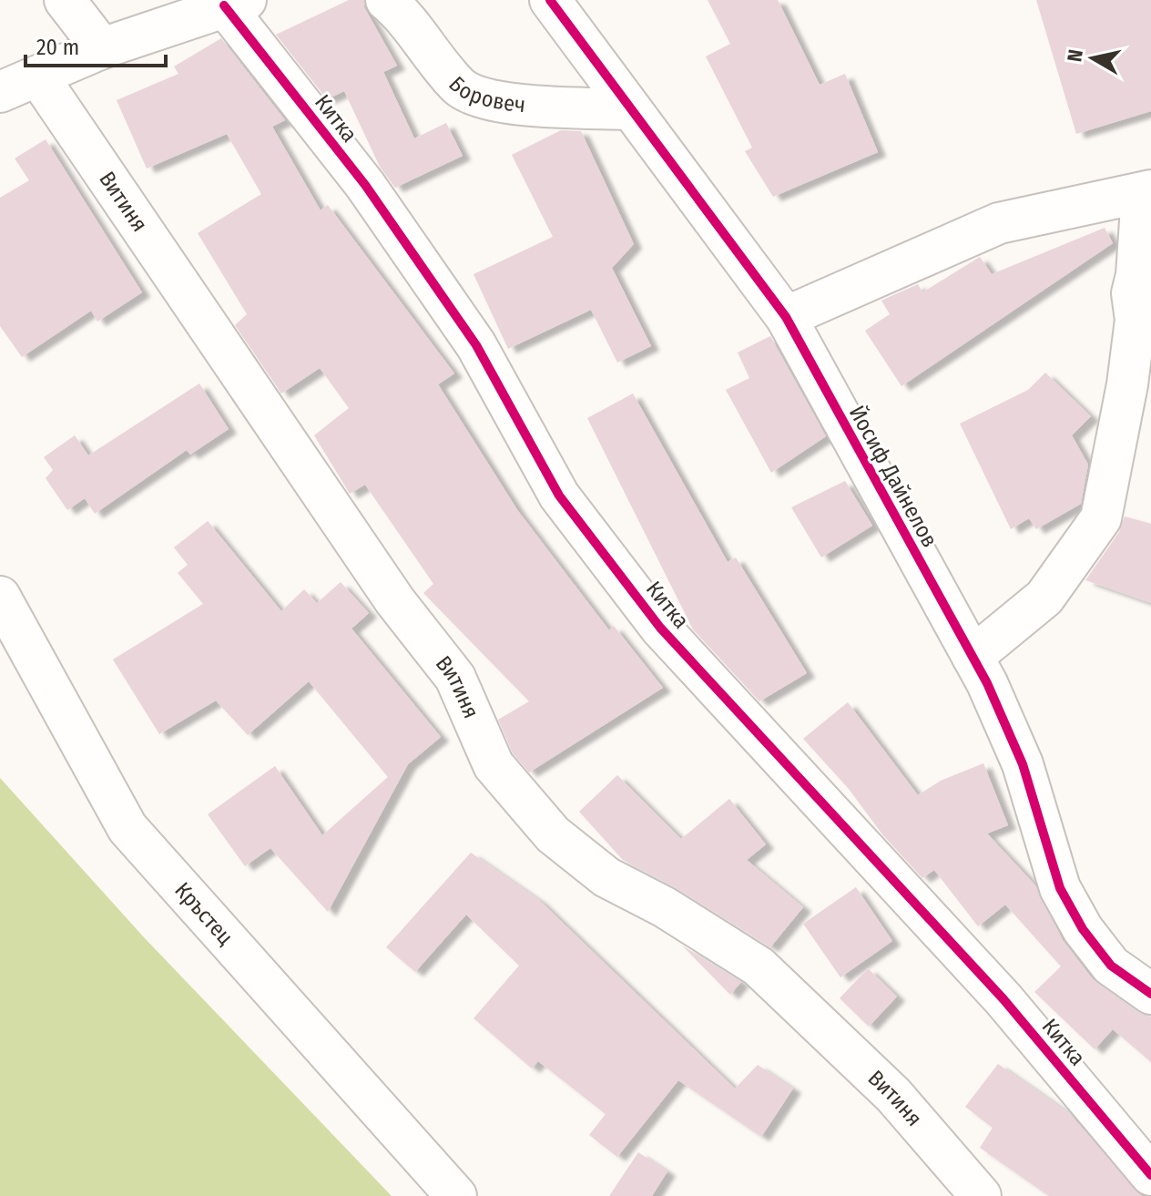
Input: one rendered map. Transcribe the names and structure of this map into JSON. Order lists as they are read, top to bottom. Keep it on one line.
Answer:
{"streets":{"street":["Боровеч","Китка","Витиня","Йосиф Дайнелов","Кръстец"]},"crossings":[["Боровеч","Йосиф Дайнелов"]],"scale_bar":"20 m","north":"left"}
